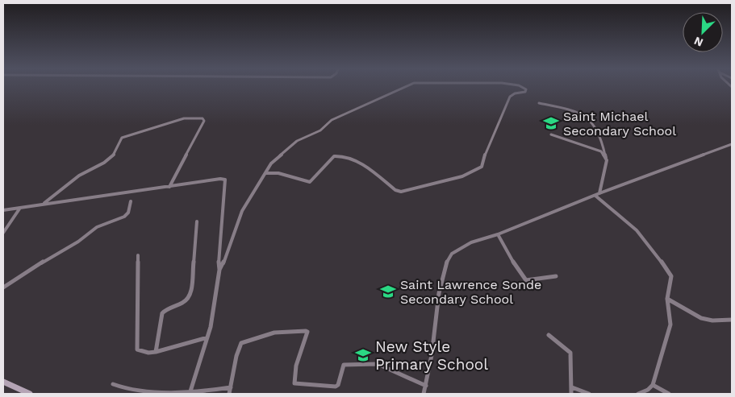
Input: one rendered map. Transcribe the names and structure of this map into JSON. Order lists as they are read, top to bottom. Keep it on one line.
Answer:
{"places":{"school or university":["Saint Michael Secondary School","Saint Lawrence Sonde Secondary School","New Style Primary School"]},"north":"bottom left"}
